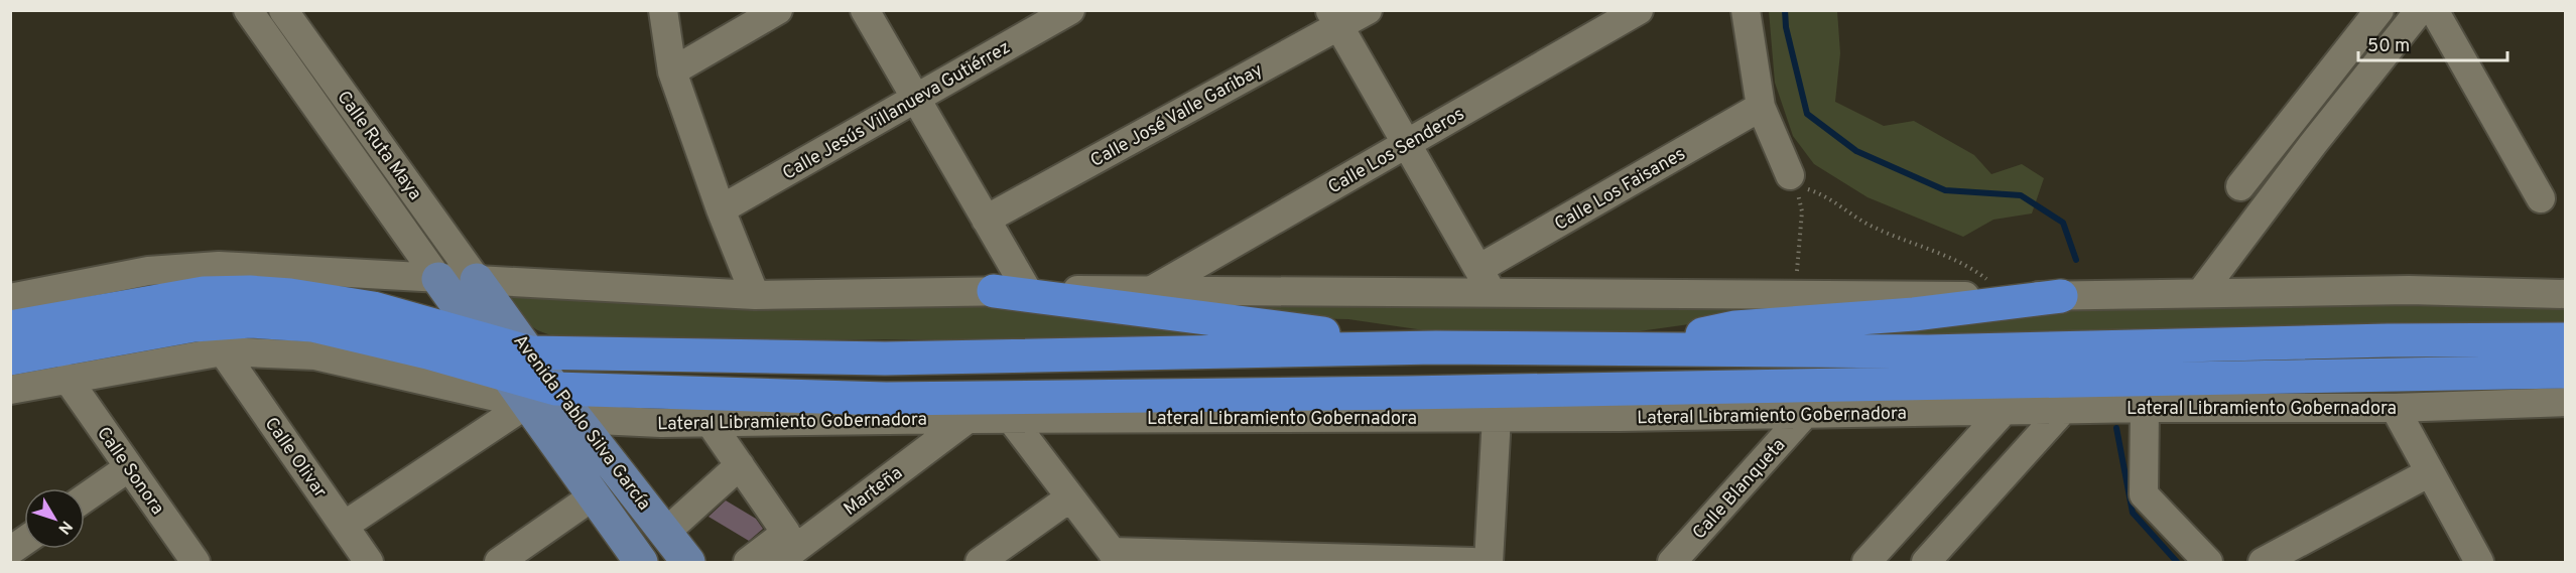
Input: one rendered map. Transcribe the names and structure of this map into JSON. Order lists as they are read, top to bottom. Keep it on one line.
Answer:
{"streets":{"main road":["Avenida Pablo Silva García"],"street":["Calle Jesús Villanueva Gutiérrez","Calle José Valle Garibay","Calle Ruta Maya","Calle Los Senderos","Calle Los Faisanes","Lateral Libramiento Gobernadora","Calle Olivar","Calle Sonora","Calle Blanqueta","Marteña"]},"crossings":[["Calle Ruta Maya","Avenida Pablo Silva García"],["Lateral Libramiento Gobernadora","Avenida Pablo Silva García"],["Lateral Libramiento Gobernadora","Calle Blanqueta"],["Lateral Libramiento Gobernadora","Marteña"]],"scale_bar":"50 m","north":"bottom right"}
